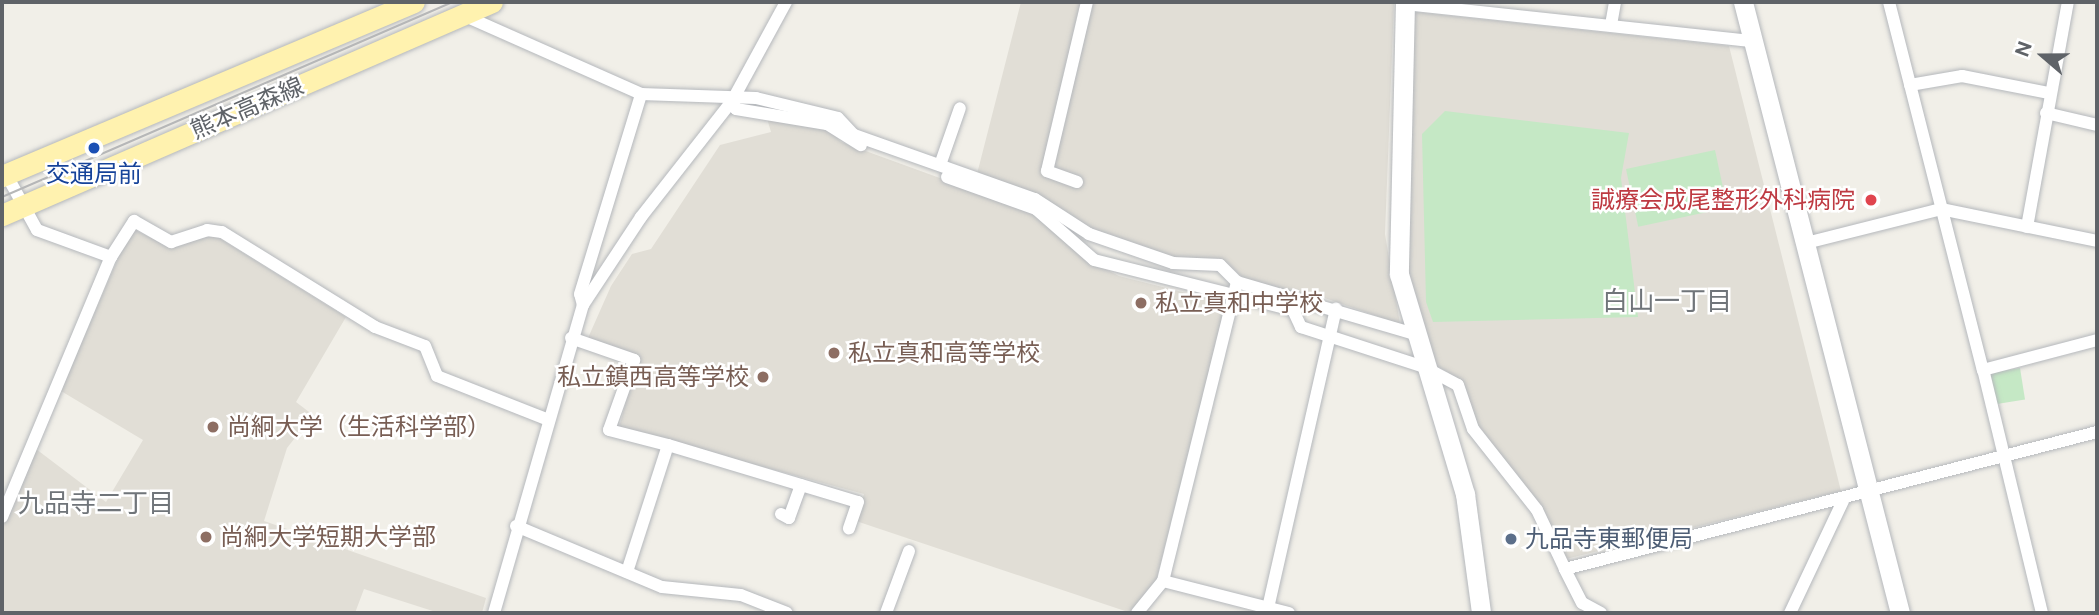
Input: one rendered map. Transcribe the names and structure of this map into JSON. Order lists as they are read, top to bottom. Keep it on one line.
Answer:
{"streets":{"main road":["熊本高森線"]},"districts":["白山一丁目","九品寺二丁目"],"places":["交通局前","誠療会成尾整形外科病院","私立真和中学校","私立真和高等学校","私立鎮西高等学校","尚絅大学（生活科学部）","尚絅大学短期大学部","九品寺東郵便局"],"north":"left"}
